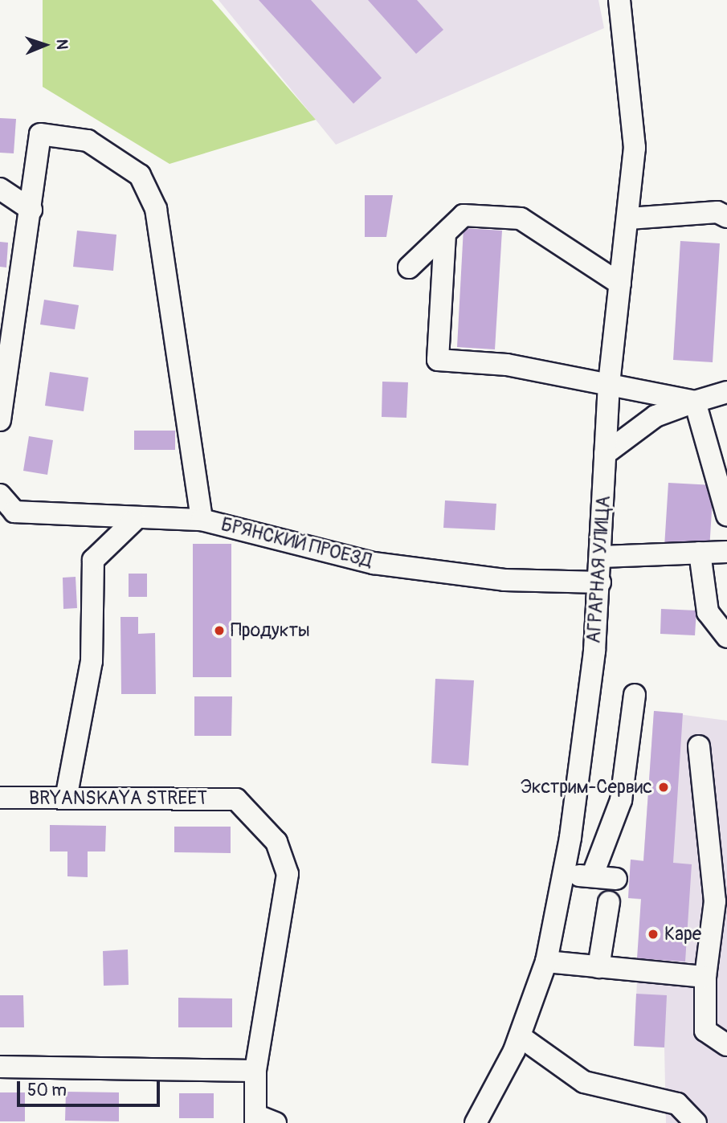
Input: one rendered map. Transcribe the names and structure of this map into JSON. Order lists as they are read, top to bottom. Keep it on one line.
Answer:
{"streets":{"street":["БРЯНСКИЙ ПРОЕЗД","АГРАРНАЯ УЛИЦА","BRYANSKAYA STREET"]},"crossings":[["БРЯНСКИЙ ПРОЕЗД","АГРАРНАЯ УЛИЦА"]],"places":["Продукты","Экстрим-Сервис","Каре"],"scale_bar":"50 m","north":"right"}
